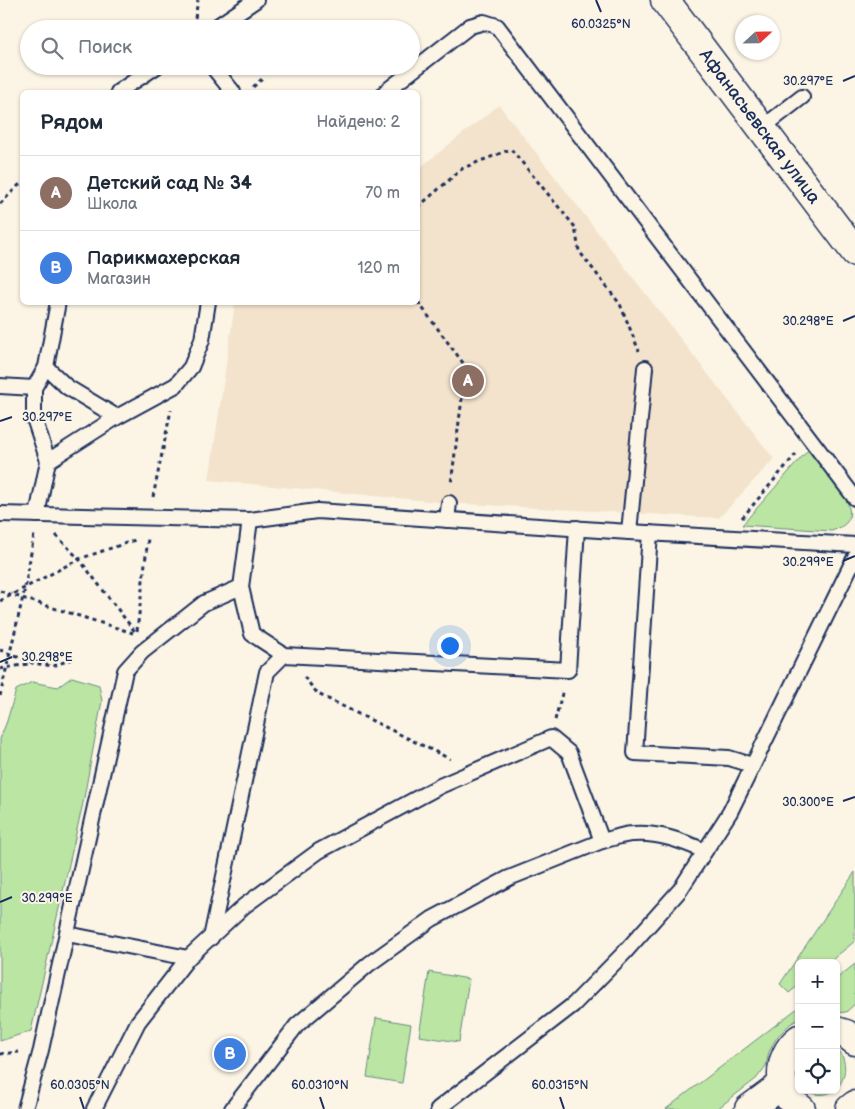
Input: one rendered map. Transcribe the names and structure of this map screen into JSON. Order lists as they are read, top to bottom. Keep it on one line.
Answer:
{"streets":{"street":["Афанасьевская улица"]},"north":"right","page":{"search":"Поиск","heading":["Рядом","Найдено: 2"],"list":[{"mark":"A","name":"Детский сад № 34","note":"Школа","value":"70 m"},{"mark":"B","name":"Парикмахерская","note":"Магазин","value":"120 m"}],"pins":["A","B"],"map_buttons":["+","−"]},"coordinates":["60.0325°N","30.297°E","30.298°E","30.299°E","30.300°E","60.0305°N","60.0310°N","60.0315°N"]}
